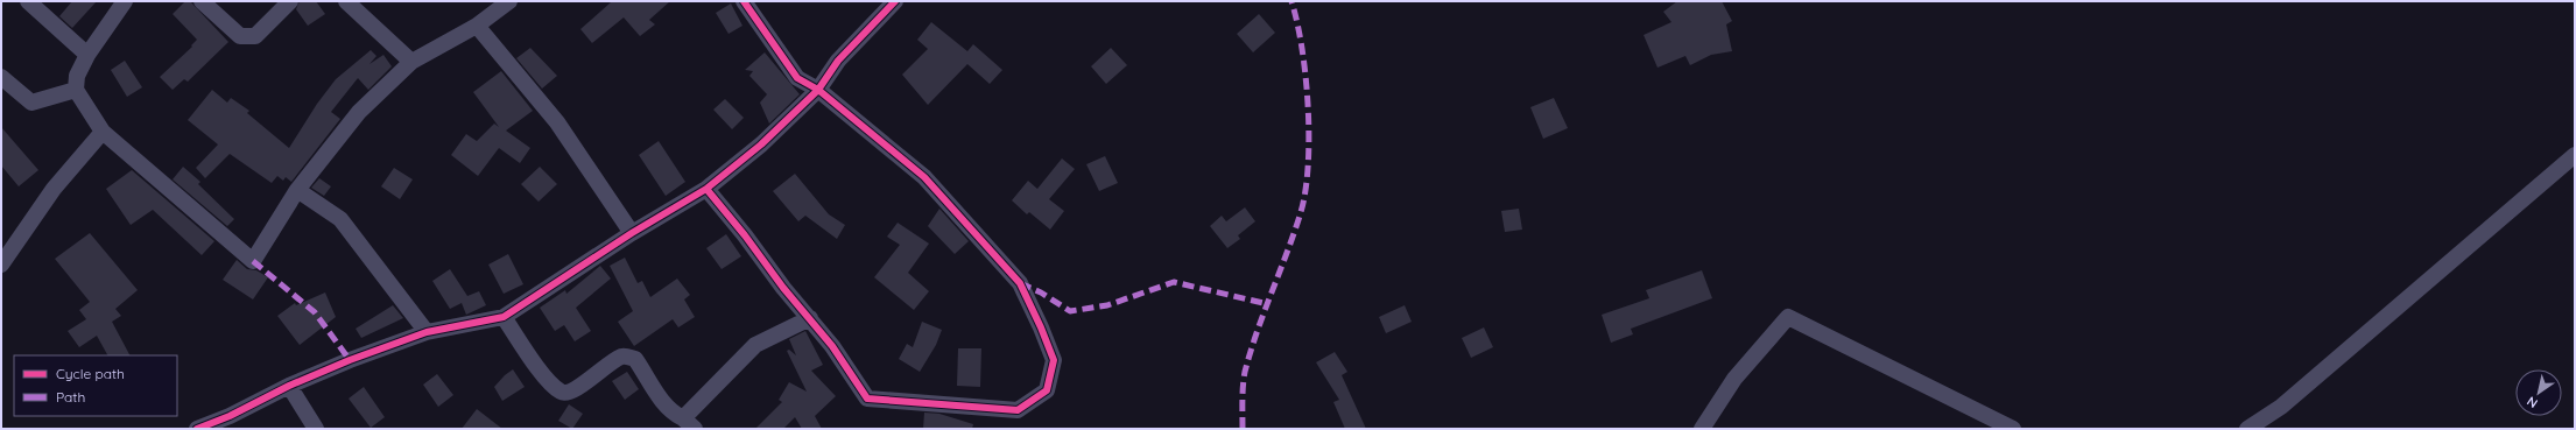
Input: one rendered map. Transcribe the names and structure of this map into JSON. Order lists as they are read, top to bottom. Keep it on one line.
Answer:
{"legend":["Cycle path","Path"],"north":"bottom left"}
